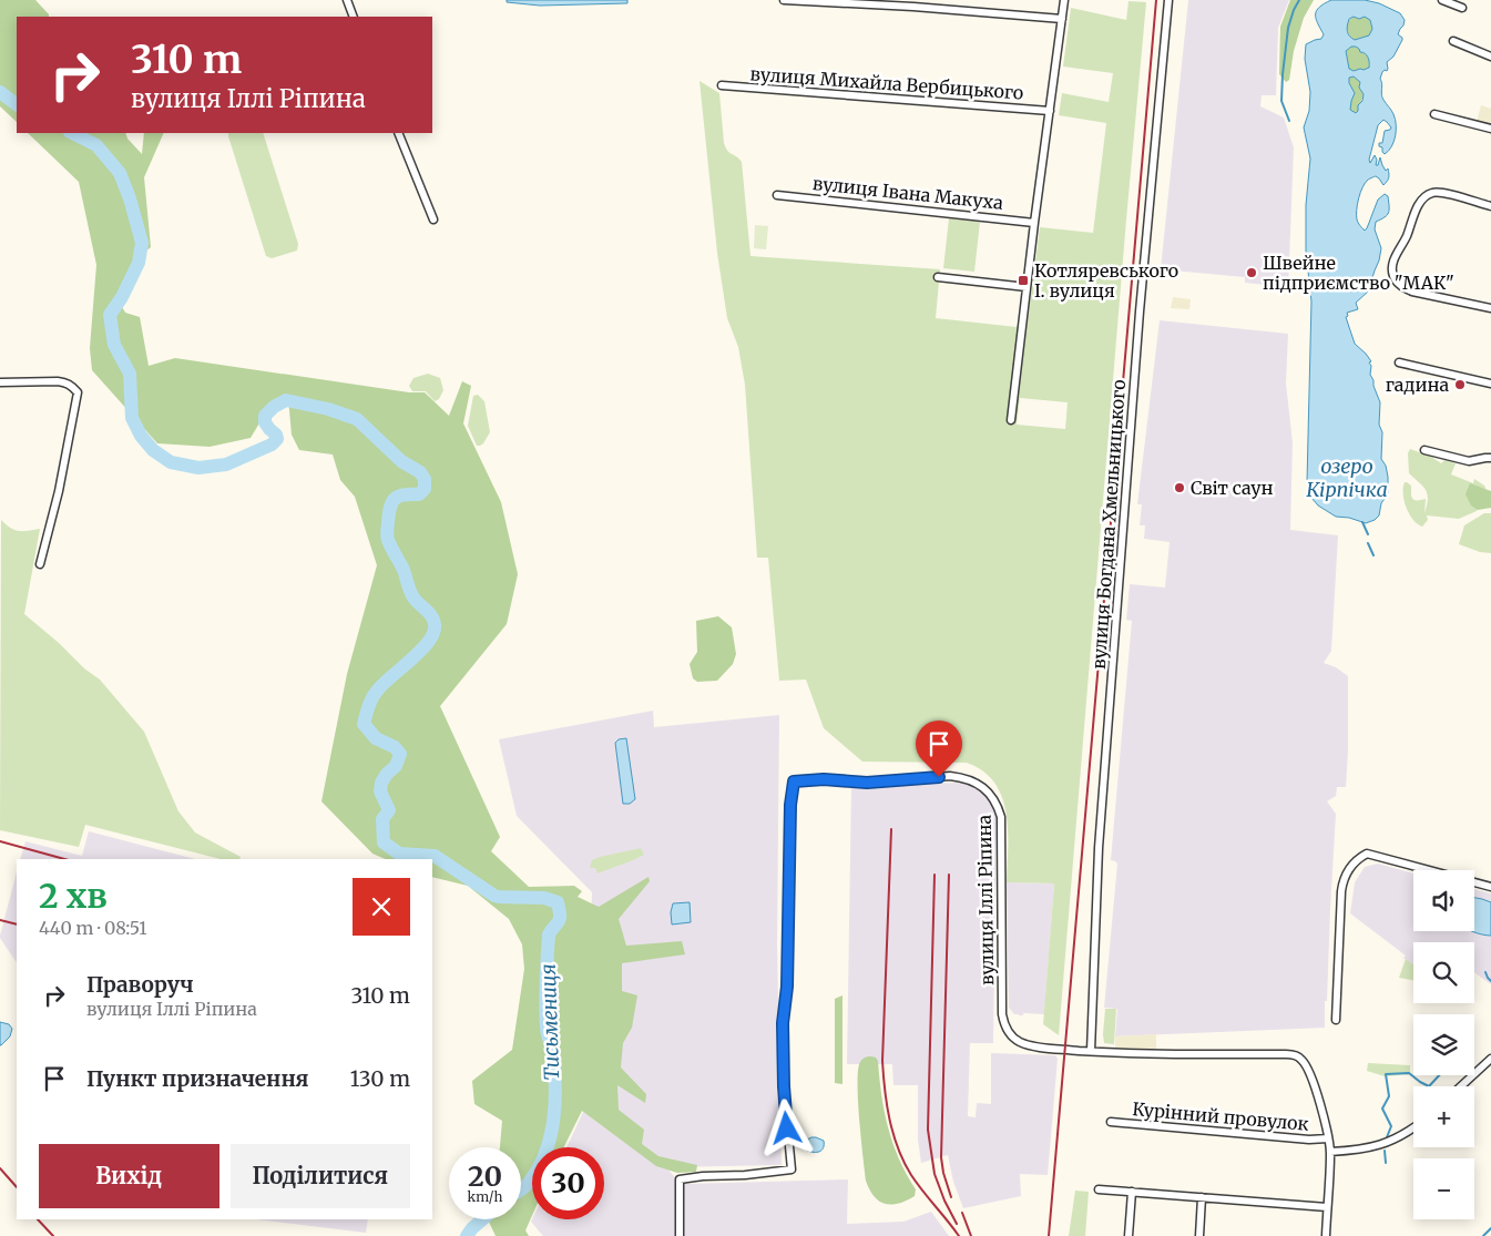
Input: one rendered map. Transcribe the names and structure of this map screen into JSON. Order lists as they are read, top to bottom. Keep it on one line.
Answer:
{"streets":{"street":["вулиця Михайла Вербицького","вулиця Івана Макуха","вулиця Богдана Хмельницького","вулиця Іллі Ріпина","Курінний провулок"]},"crossings":[["вулиця Богдана Хмельницького","вулиця Іллі Ріпина"],["вулиця Іллі Ріпина","Курінний провулок"]],"water":["озеро Кірпічка","Тисьмениця"],"places":{"other":["Швейне підприємство \"МАК\"","гадина","Світ саун"],"transit":["Котляревського І. вулиця"]},"page":{"turn":["310 m","вулиця Іллі Ріпина"],"heading":["2 хв","440 m · 08:51"],"map_buttons":["+","−"],"list":[{"name":"Праворуч","note":"вулиця Іллі Ріпина","value":"310 m"},{"name":"Пункт призначення","value":"130 m"}],"buttons":["Вихід","Поділитися"],"speed":"20 km/h","limit":"30"}}
